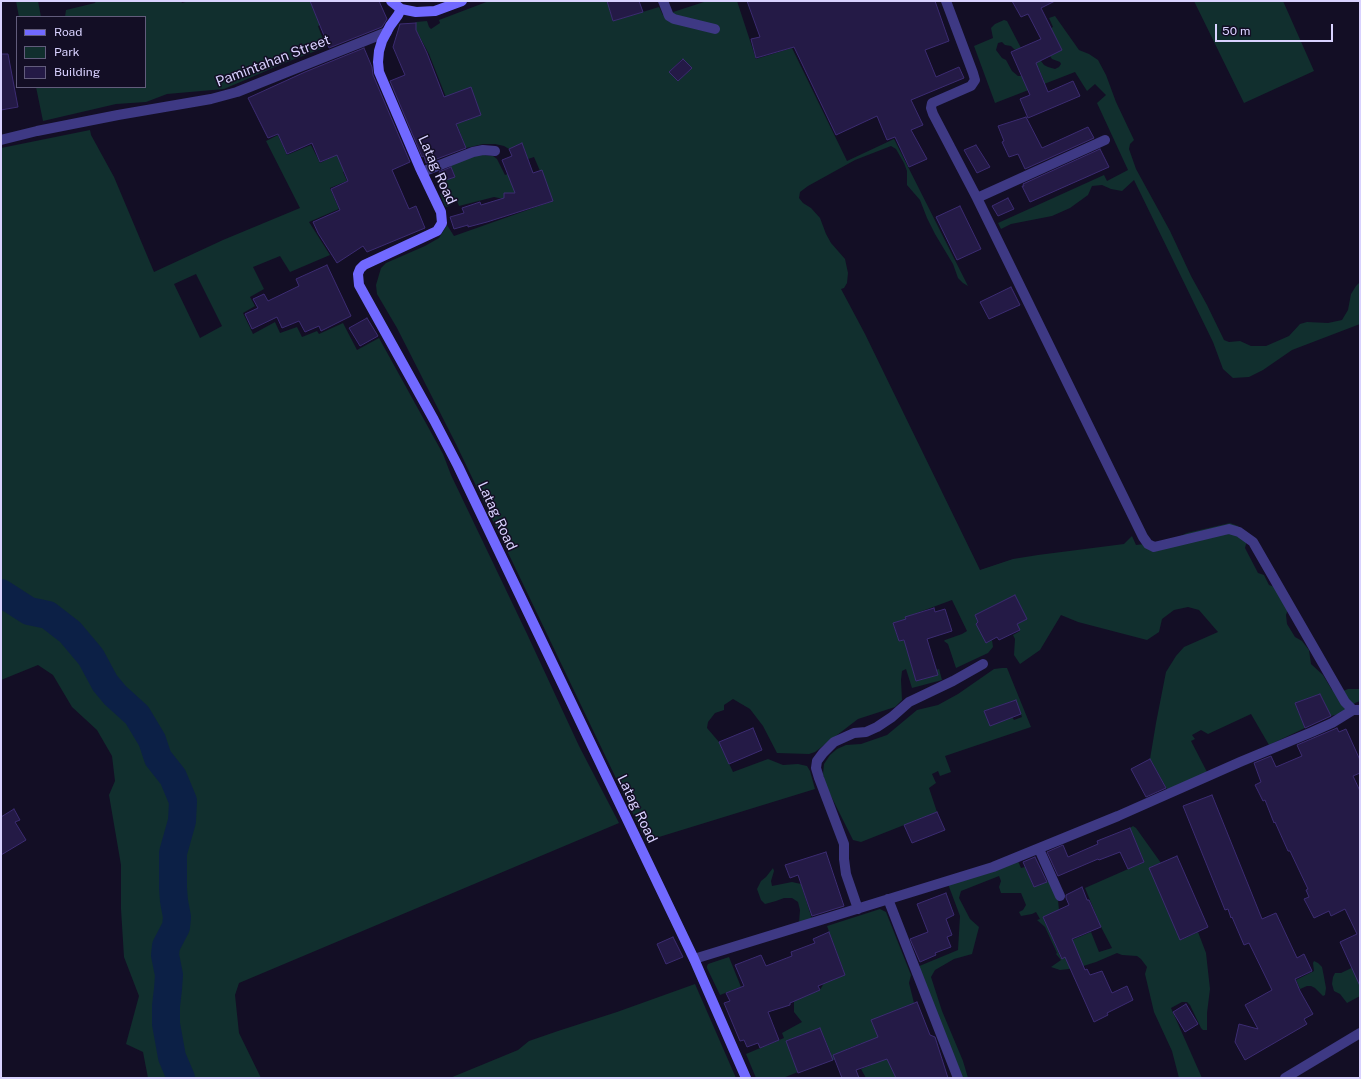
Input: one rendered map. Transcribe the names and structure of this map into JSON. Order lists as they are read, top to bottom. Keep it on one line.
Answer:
{"streets":{"street":["Pamintahan Street","Latag Road"]},"crossings":[["Pamintahan Street","Latag Road"]],"legend":["Road","Park","Building"],"scale_bar":"50 m"}
